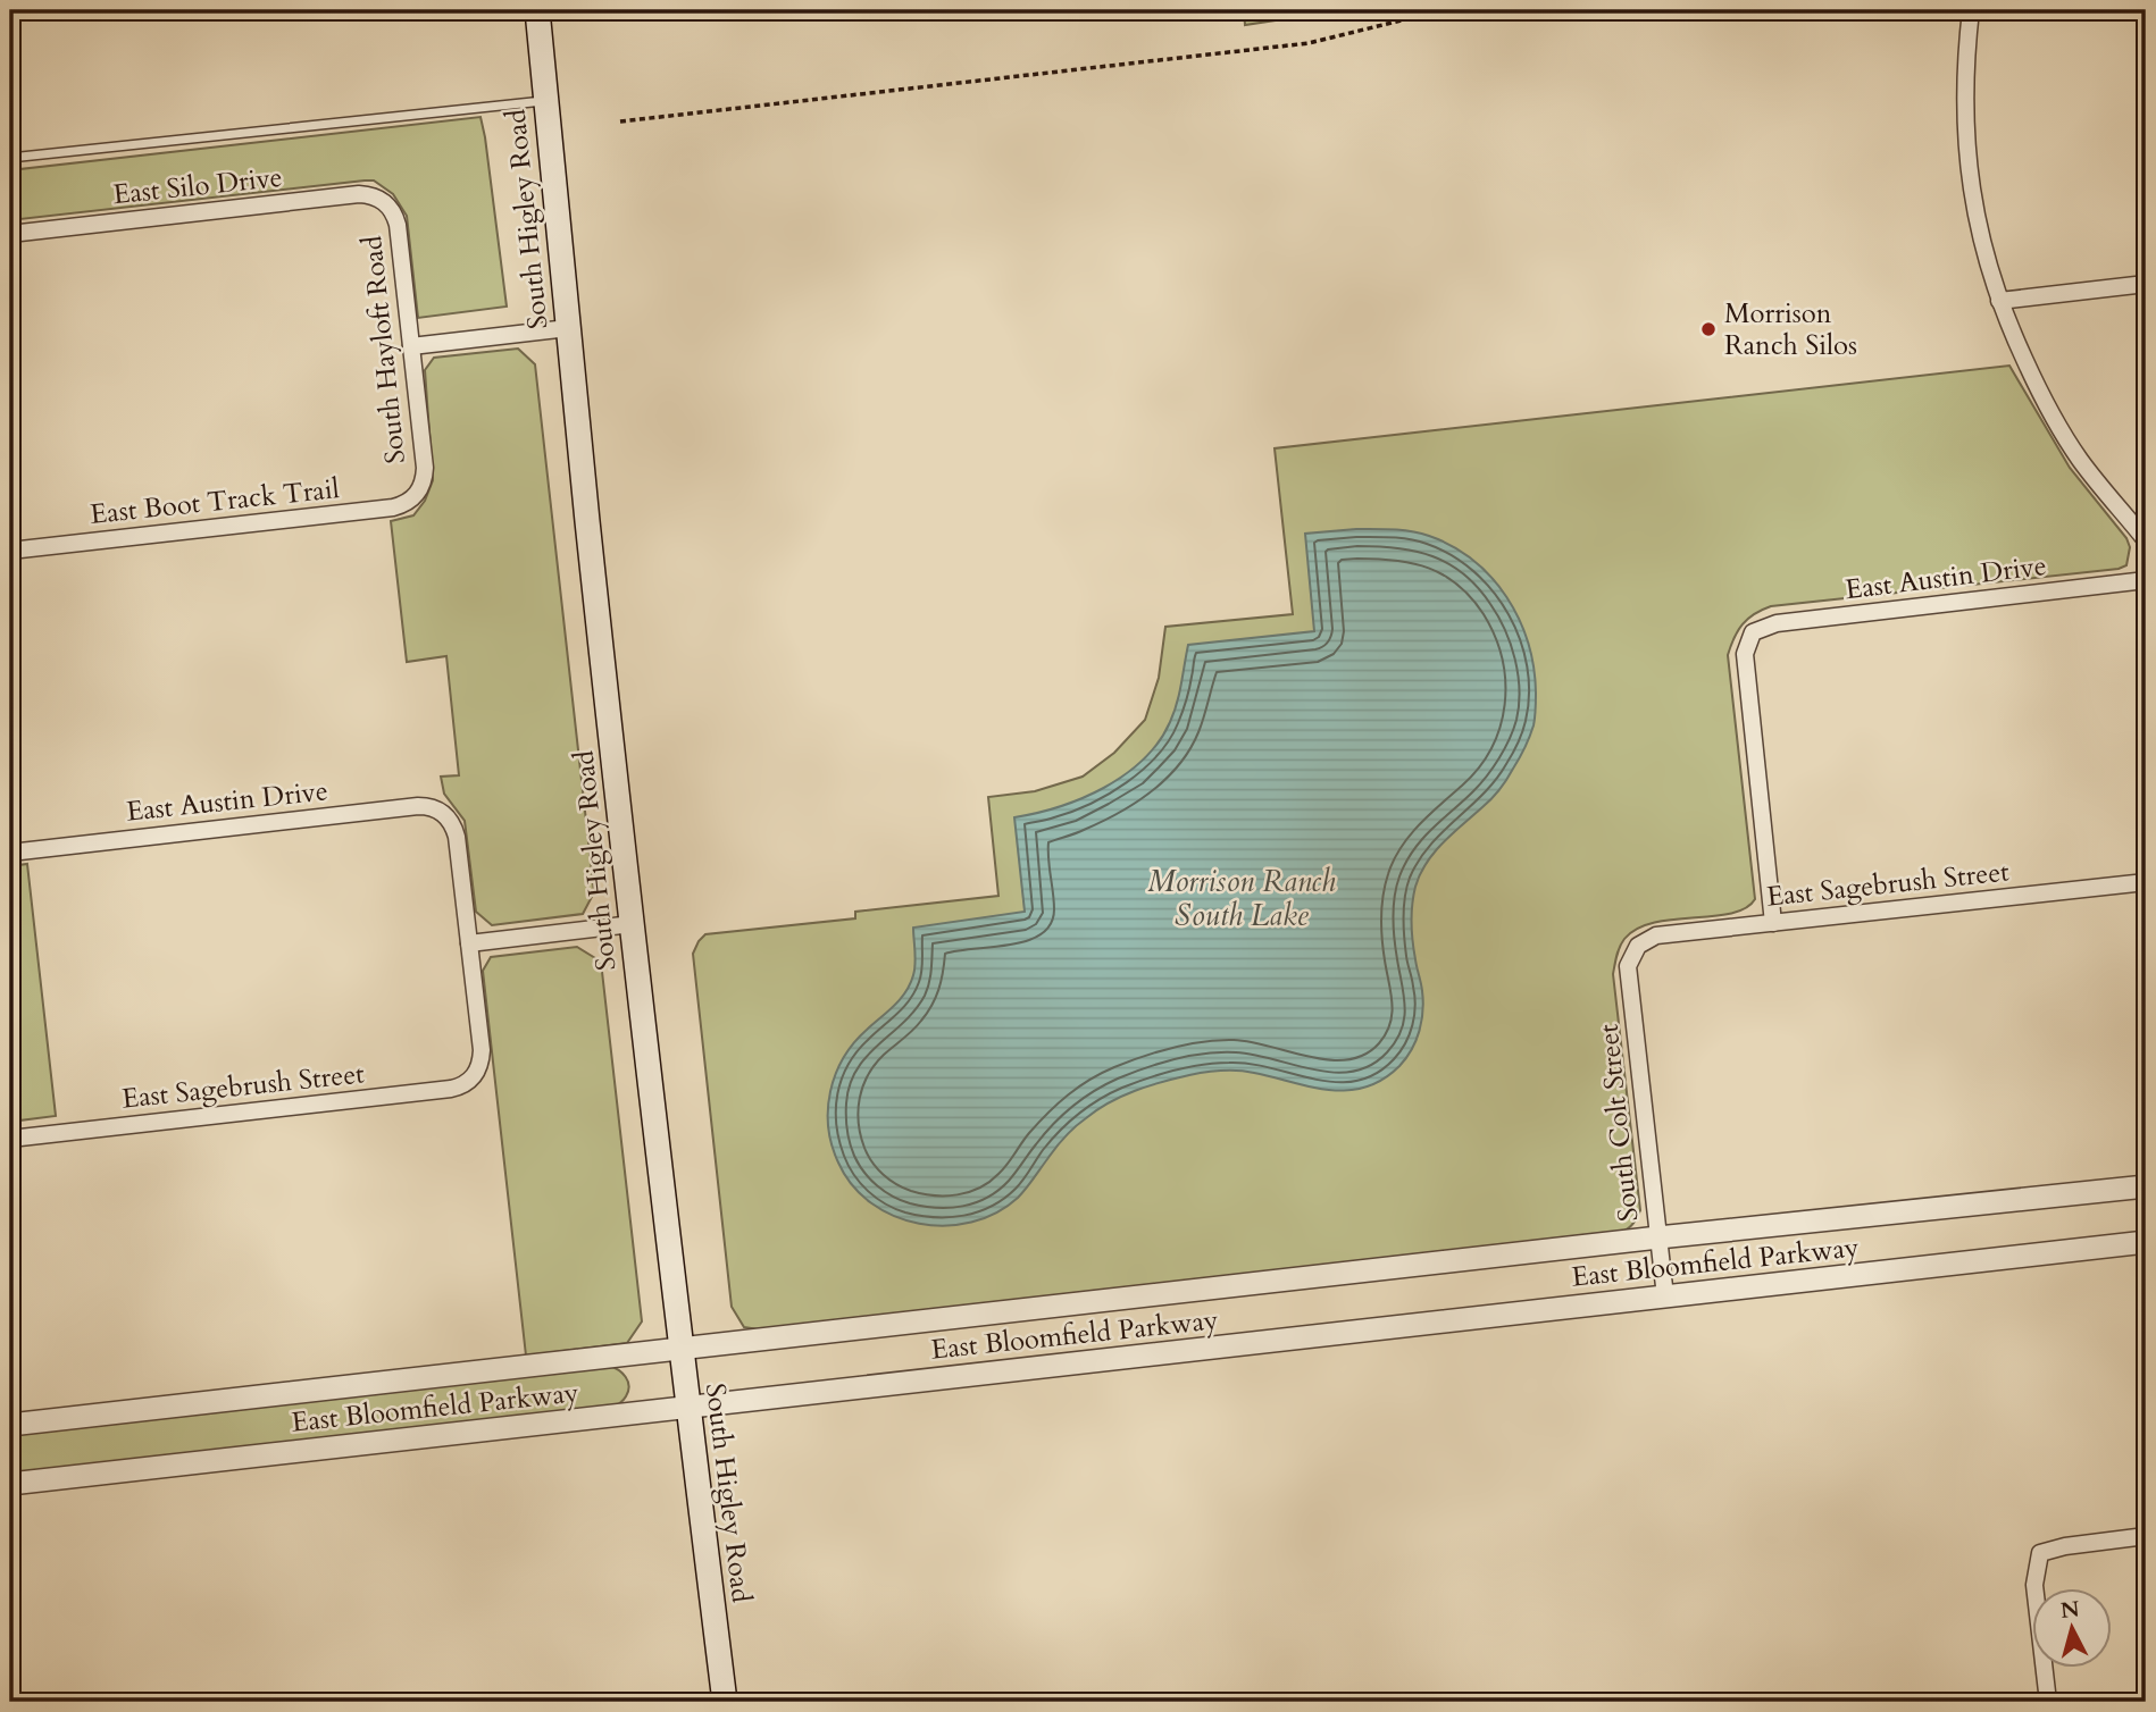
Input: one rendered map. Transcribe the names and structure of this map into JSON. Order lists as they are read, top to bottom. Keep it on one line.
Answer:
{"streets":{"main road":["South Higley Road"],"street":["East Silo Drive","South Hayloft Road","East Boot Track Trail","East Austin Drive","East Sagebrush Street","South Colt Street","East Bloomfield Parkway"]},"crossings":[["East Silo Drive","South Hayloft Road"],["South Higley Road","East Bloomfield Parkway"],["South Hayloft Road","East Boot Track Trail"],["East Austin Drive","East Sagebrush Street"],["East Sagebrush Street","South Colt Street"],["South Colt Street","East Bloomfield Parkway"]],"water":["Morrison Ranch South Lake"],"places":["Morrison Ranch Silos"],"north":"top"}
